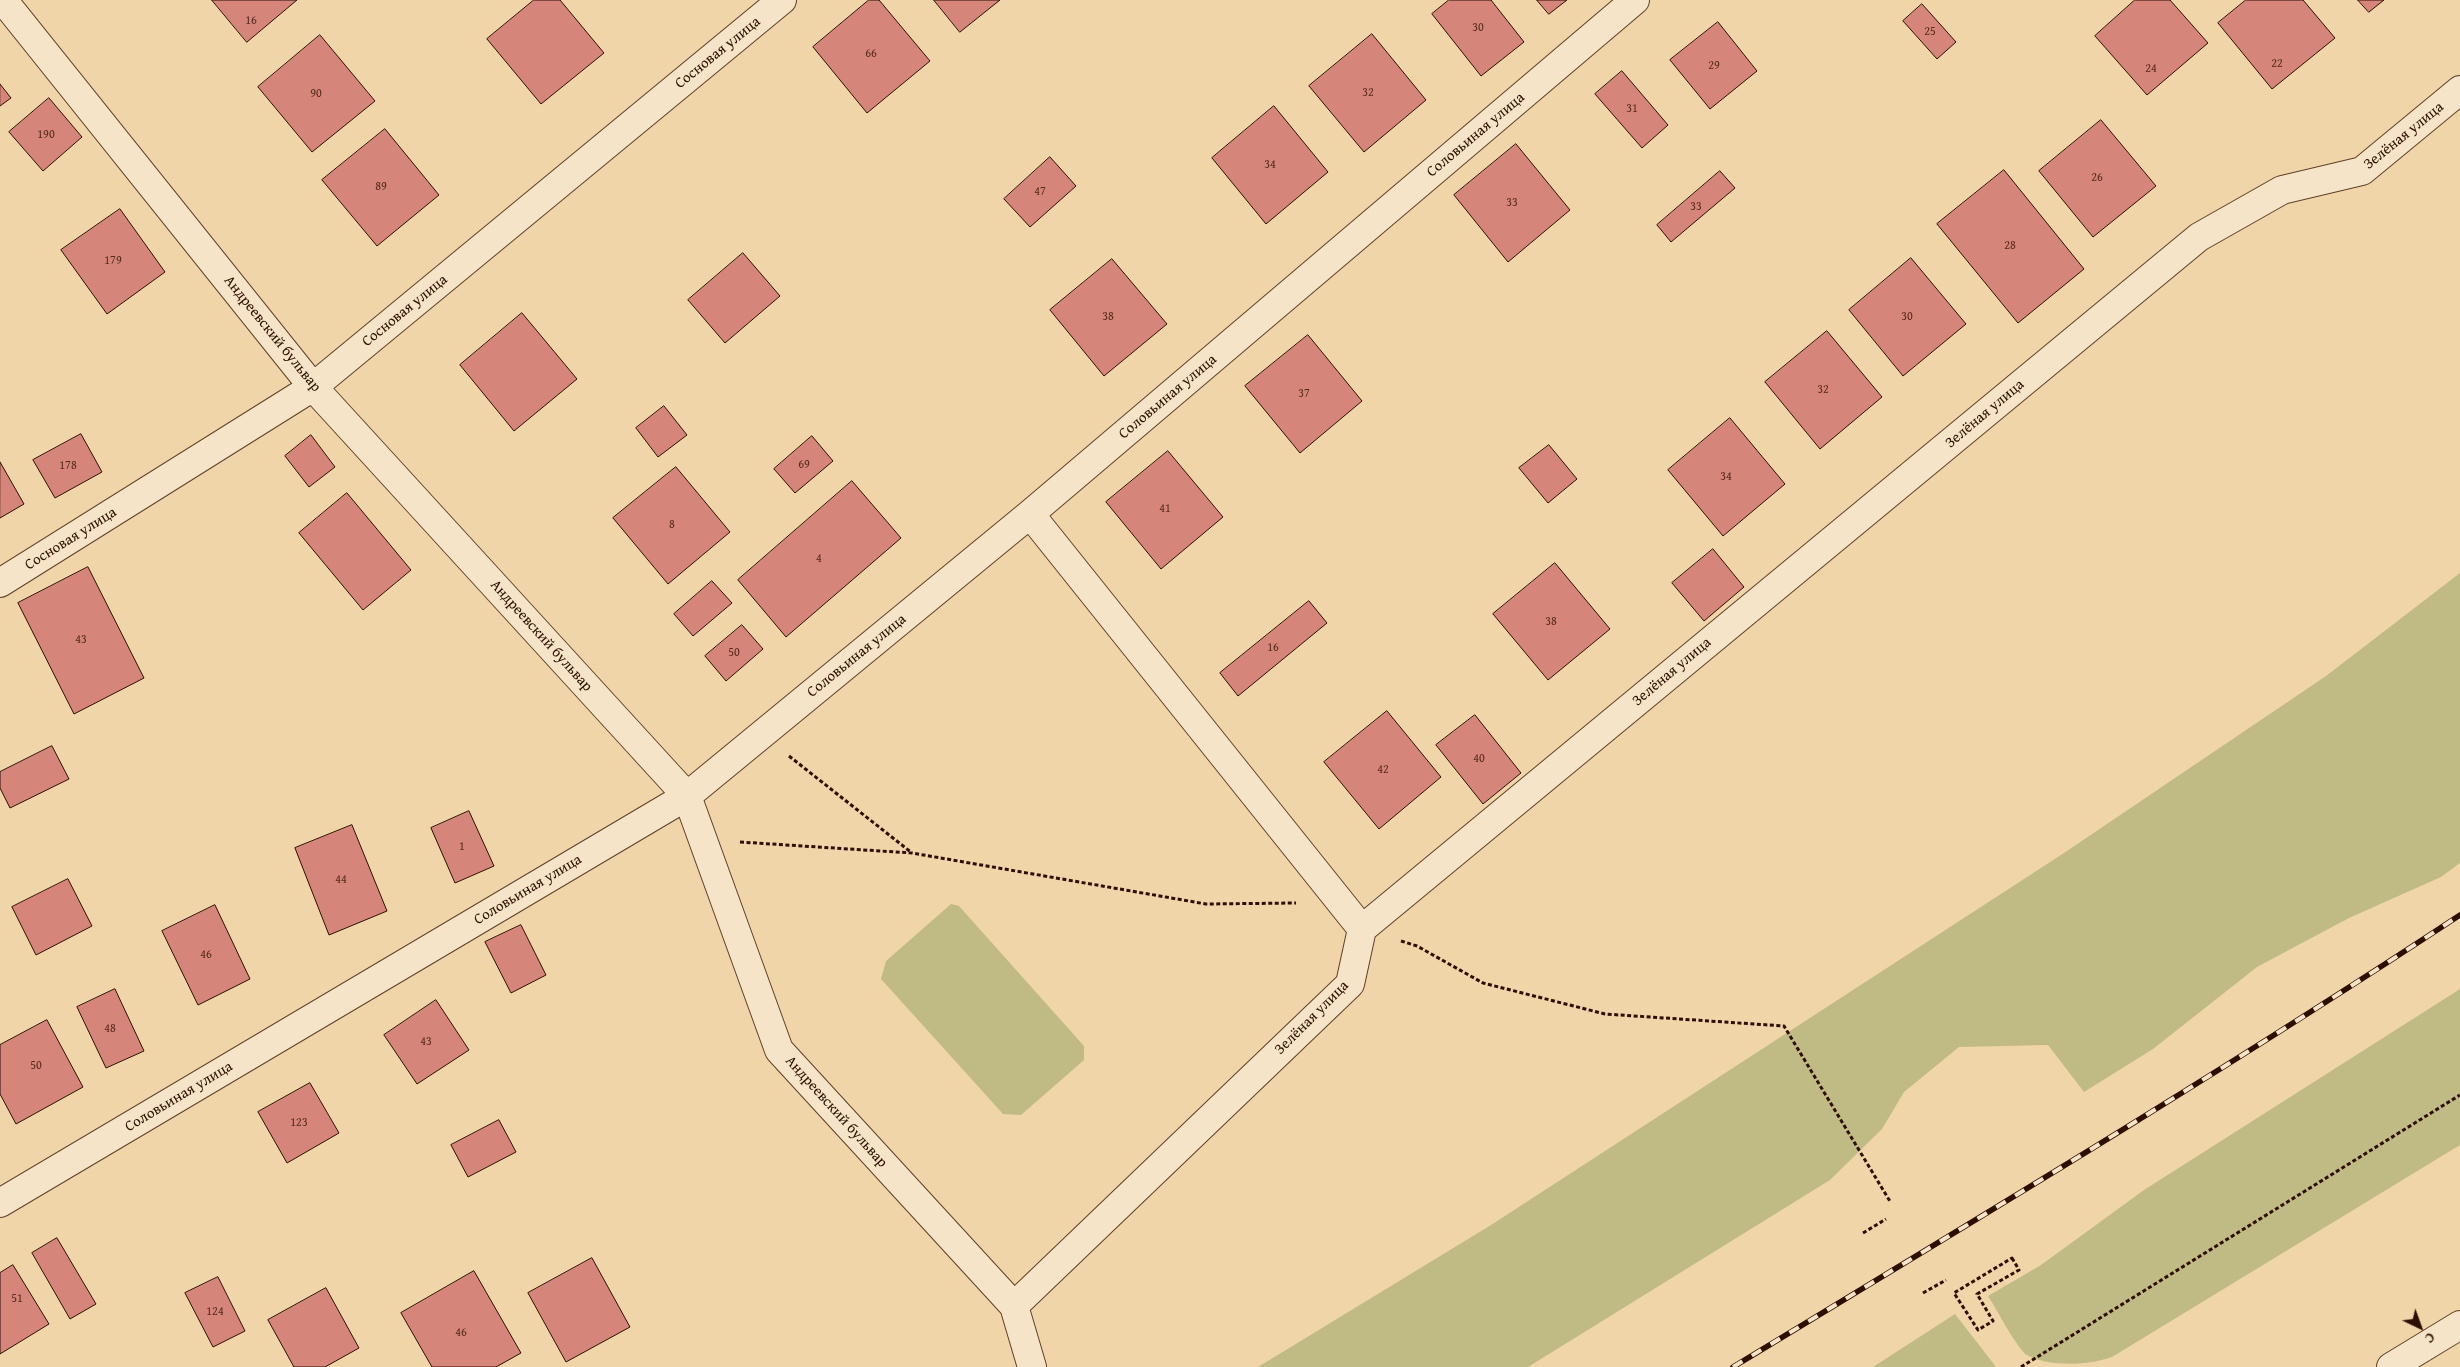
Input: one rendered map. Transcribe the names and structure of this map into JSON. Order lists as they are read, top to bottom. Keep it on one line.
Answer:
{"streets":{"street":["Сосновая улица","Соловьиная улица","Зелёная улица","Андреевский бульвар"]},"crossings":[["Сосновая улица","Андреевский бульвар"],["Соловьиная улица","Андреевский бульвар"],["Зелёная улица","Андреевский бульвар"]],"house_numbers":["16","30","25","66","22","29","24","32","90","31","190","34","26","89","47","33","33","28","179","38","30","32","37","69","178","34","41","8","4","38","43","16","50","40","42","1","44","46","48","43","50","123","51","124","46"],"north":"bottom right"}
